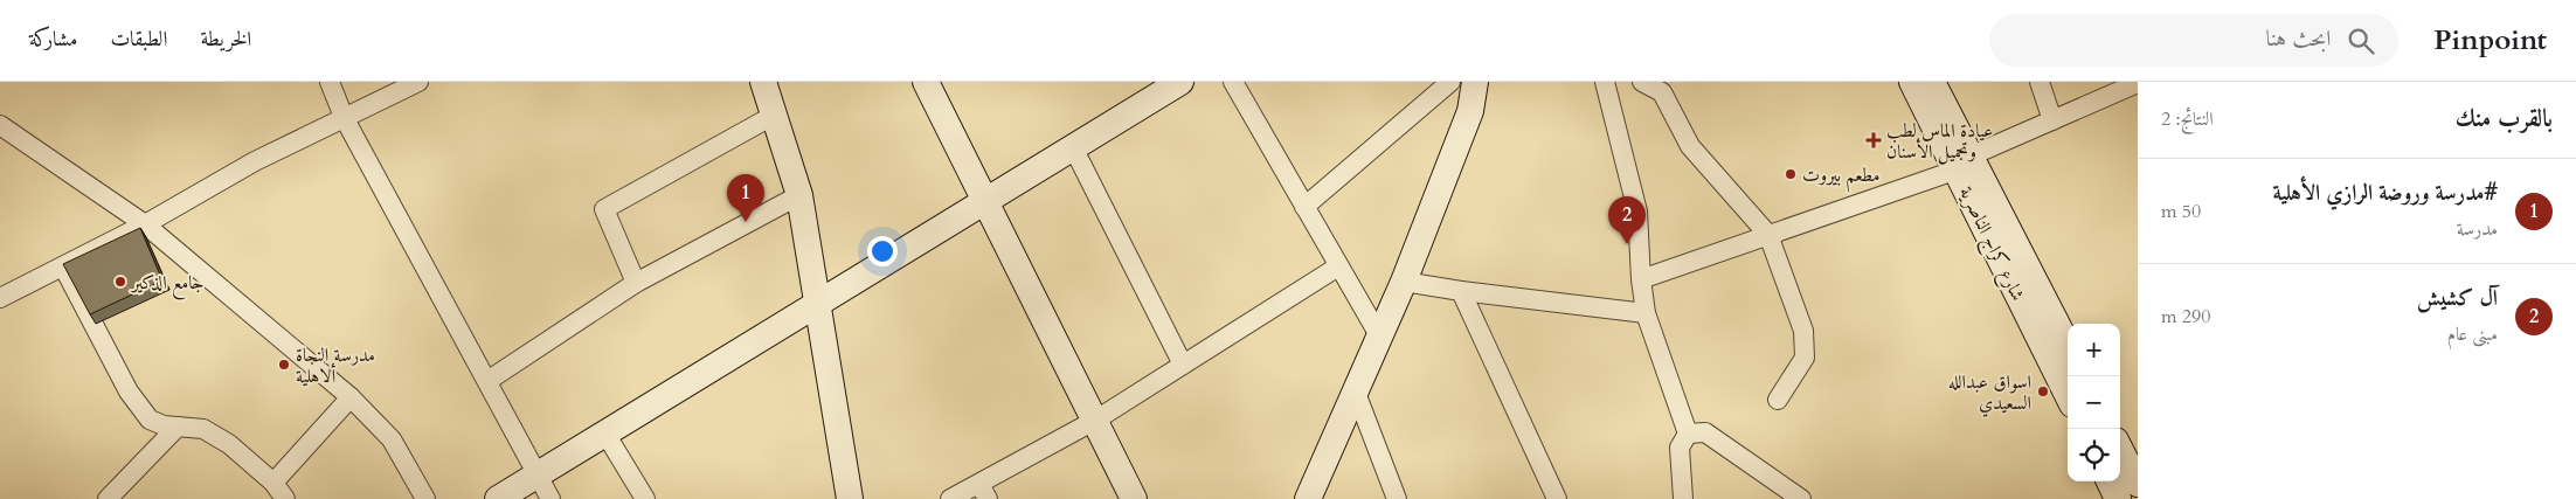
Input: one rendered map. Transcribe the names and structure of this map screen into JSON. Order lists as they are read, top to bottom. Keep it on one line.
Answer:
{"streets":{"street":["شارع كراج الناصرية"]},"places":{"health":["عيادة الماس لطب وتجميل الأسنان"],"other":["مطعم بيروت","جامع الذكير","مدرسة النجاة ألاهلية","اسواق عبدالله السعيدي"]},"page":{"header":"Pinpoint","search":"ابحث هنا","nav":["الخريطة","الطبقات","مشاركة"],"heading":["بالقرب منك","النتائج: 2"],"list":[{"mark":"1","name":"#مدرسة وروضة الرازي الأهلية","note":"مدرسة","value":"50 m"},{"mark":"2","name":"آل كشيش","note":"مبنى عام","value":"290 m"}],"pins":["1","2"],"map_buttons":["+","−"]}}
